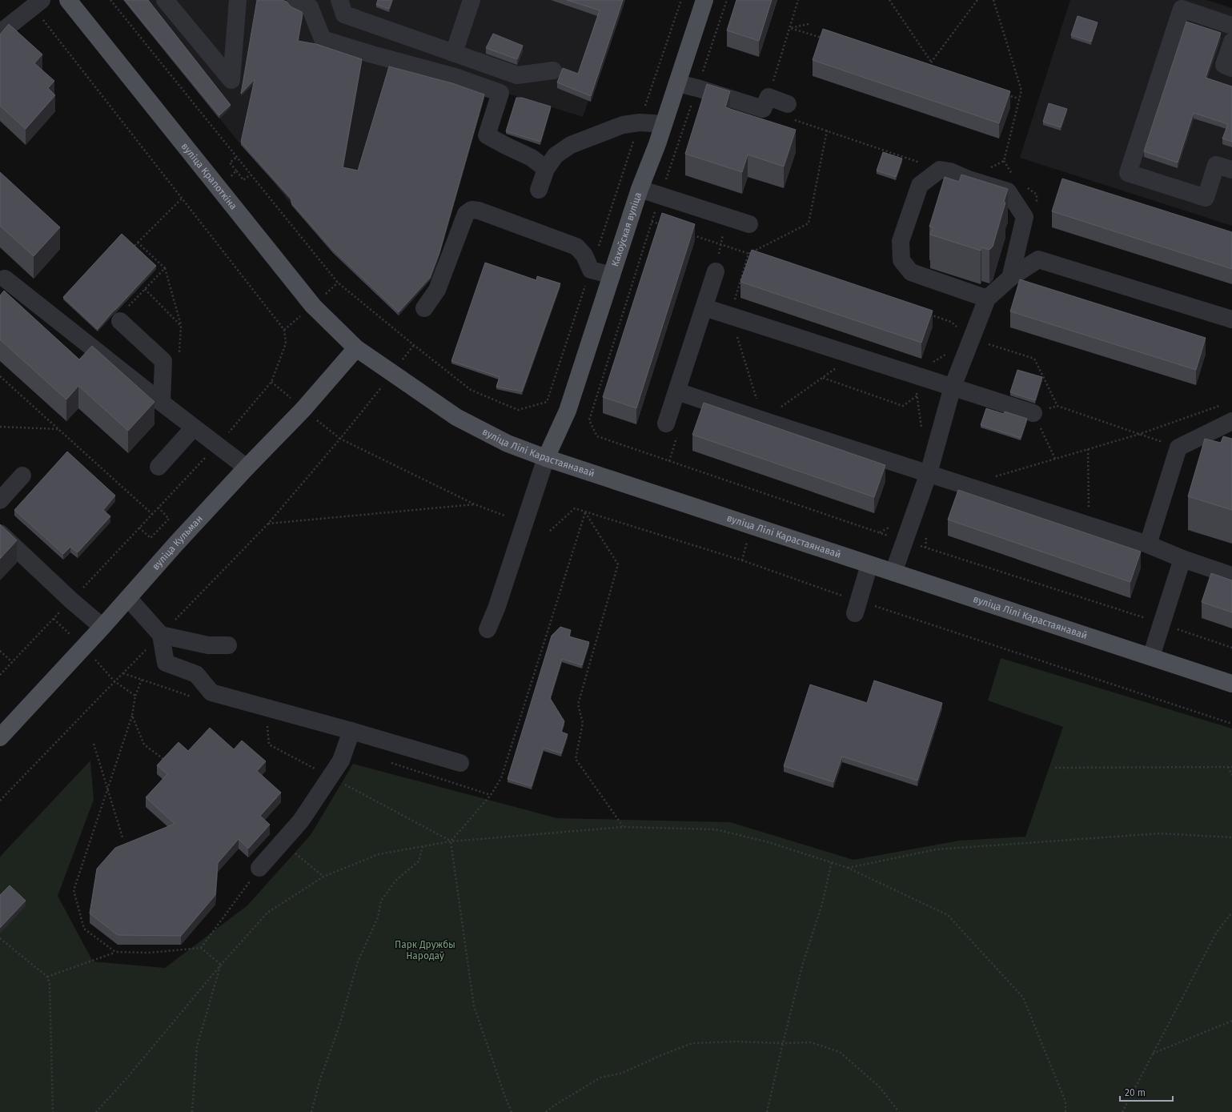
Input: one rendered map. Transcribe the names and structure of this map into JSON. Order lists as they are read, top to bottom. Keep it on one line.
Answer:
{"streets":{"main road":["вуліца Крапоткіна","Кахоўская вуліца","вуліца Лілі Карастаянавай","вуліца Кульман"]},"crossings":[["вуліца Крапоткіна","вуліца Лілі Карастаянавай"],["вуліца Крапоткіна","вуліца Кульман"],["Кахоўская вуліца","вуліца Лілі Карастаянавай"],["вуліца Лілі Карастаянавай","вуліца Кульман"]],"parks":["Парк Дружбы Народаў"],"scale_bar":"20 m"}
